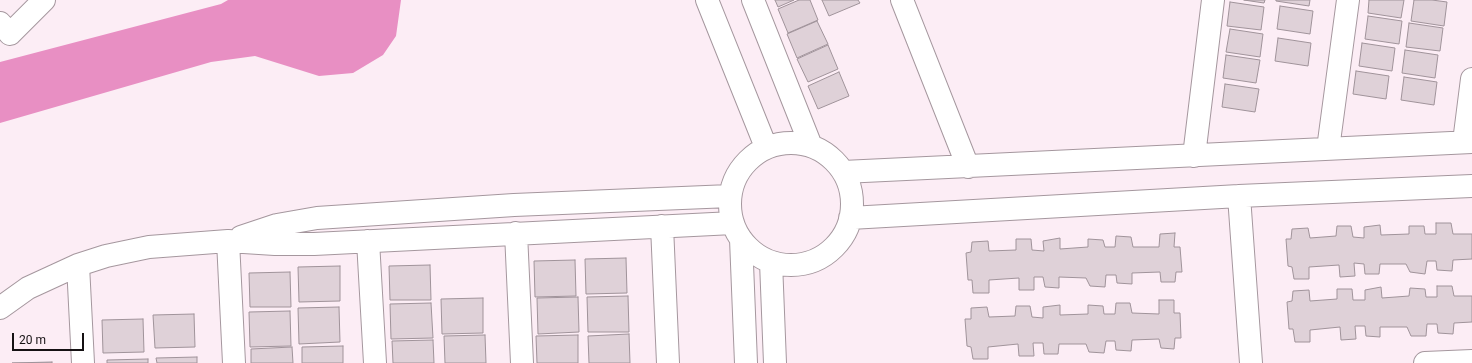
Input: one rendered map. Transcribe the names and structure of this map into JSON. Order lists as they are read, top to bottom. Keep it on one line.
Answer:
{"scale_bar":"20 m"}
